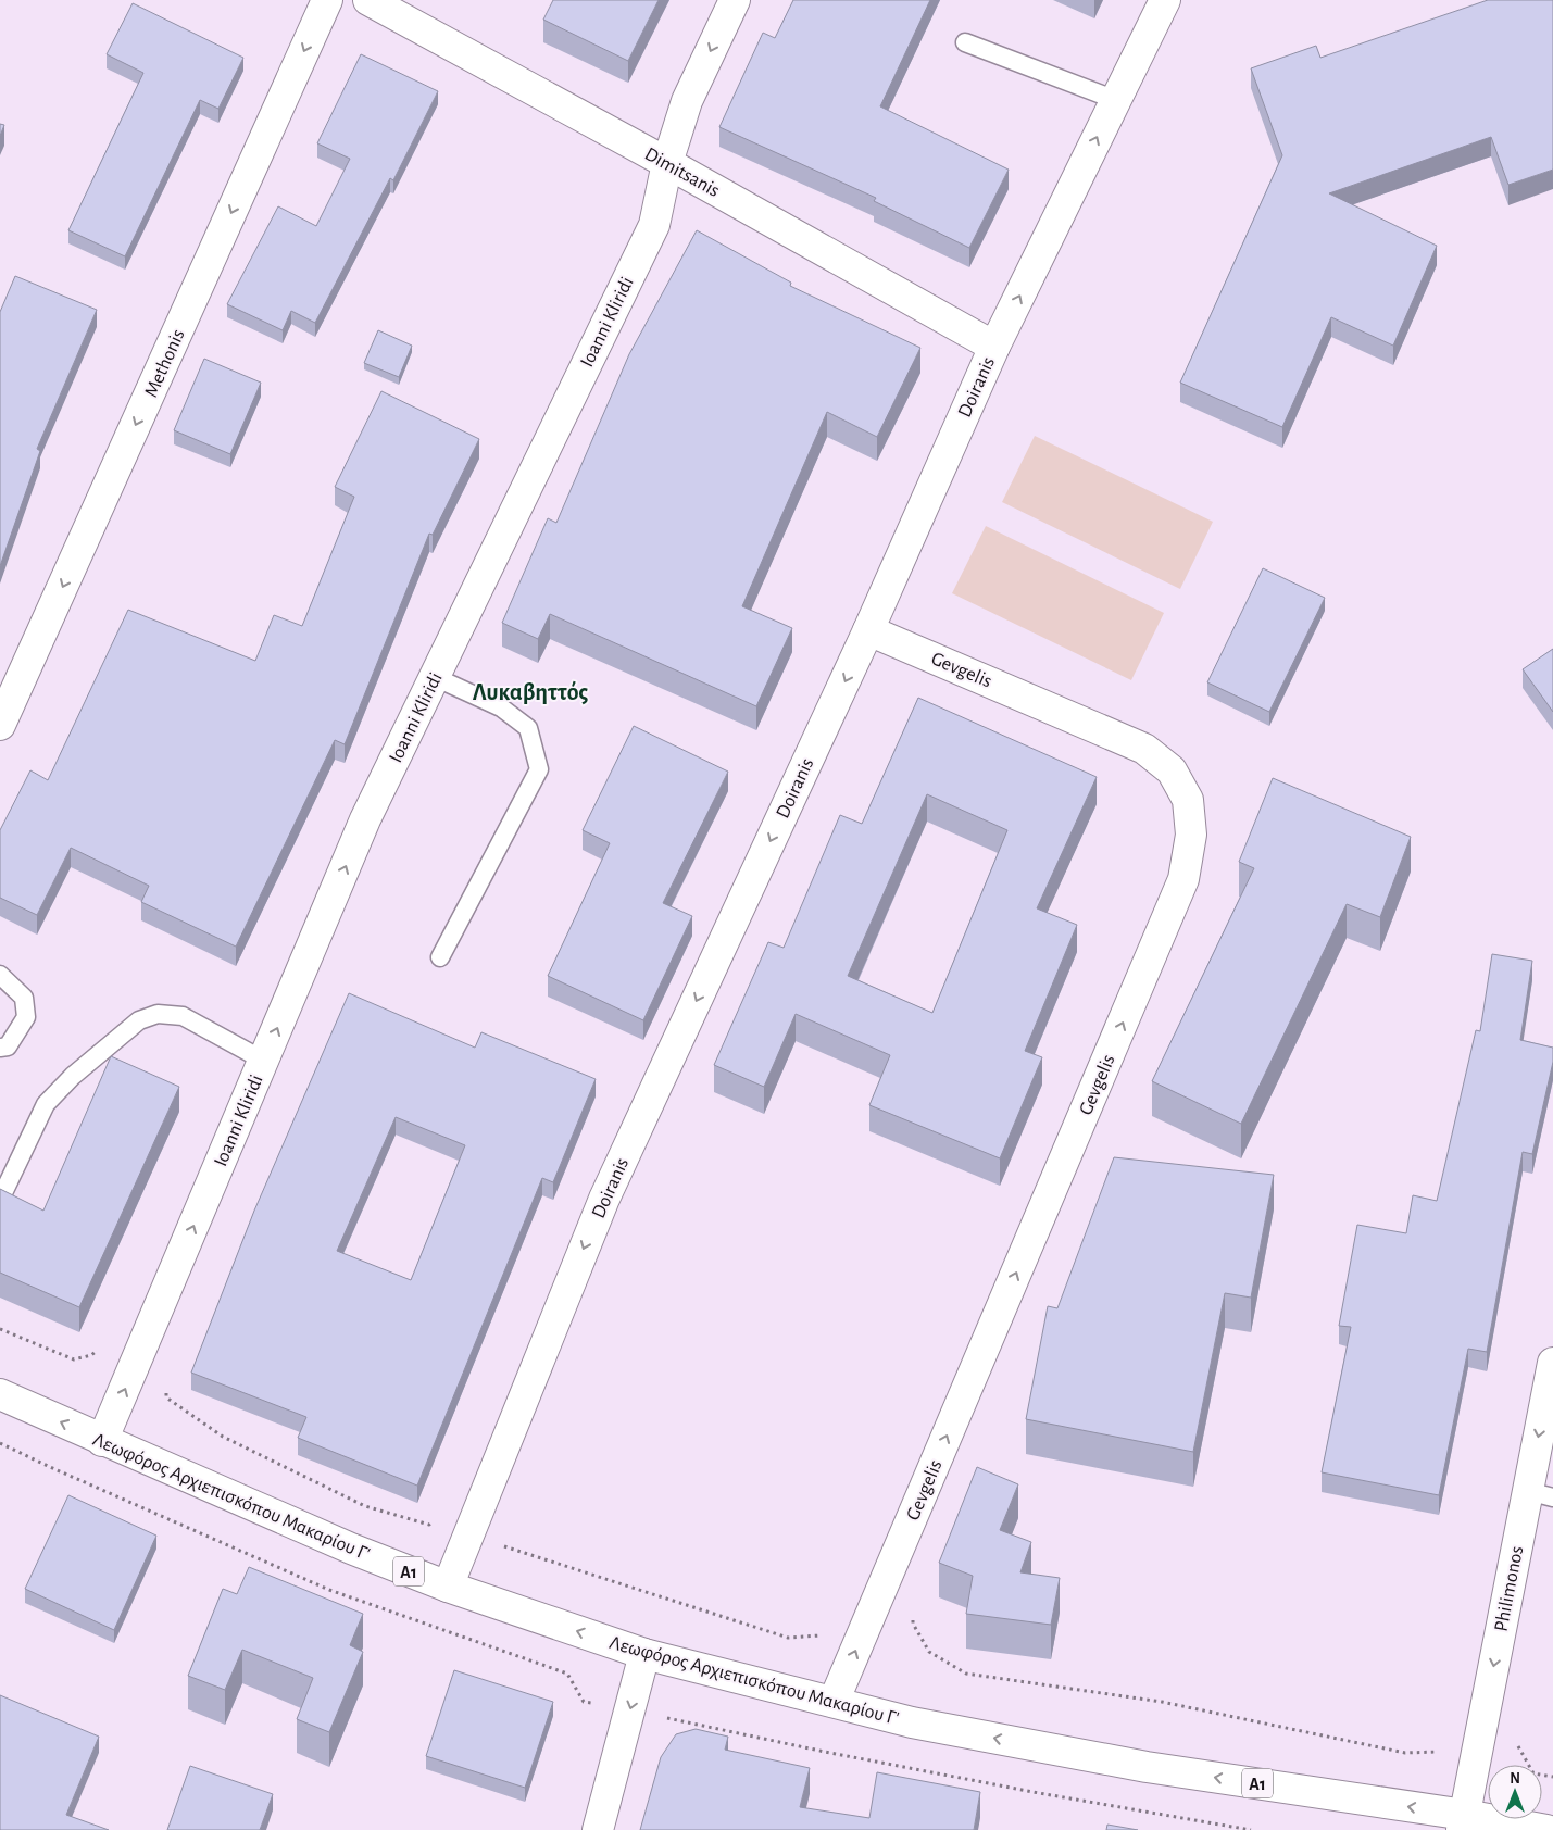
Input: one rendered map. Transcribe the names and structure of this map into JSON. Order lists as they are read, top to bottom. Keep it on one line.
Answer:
{"streets":{"street":["Dimitsanis","Ioanni Kliridi","Methonis","Doiranis","Gevgelis","Λεωφόρος Αρχιεπισκόπου Μακαρίου Γ'","A1","Philimonos"]},"crossings":[["Dimitsanis","Ioanni Kliridi"],["Dimitsanis","Doiranis"],["Ioanni Kliridi","Λεωφόρος Αρχιεπισκόπου Μακαρίου Γ'"],["Doiranis","Gevgelis"],["Doiranis","Λεωφόρος Αρχιεπισκόπου Μακαρίου Γ'"],["Gevgelis","Λεωφόρος Αρχιεπισκόπου Μακαρίου Γ'"],["Λεωφόρος Αρχιεπισκόπου Μακαρίου Γ'","Philimonos"]],"one_way":["Methonis","Λεωφόρος Αρχιεπισκόπου Μακαρίου Γ'","Philimonos"],"districts":["Λυκαβηττός"],"north":"top"}
